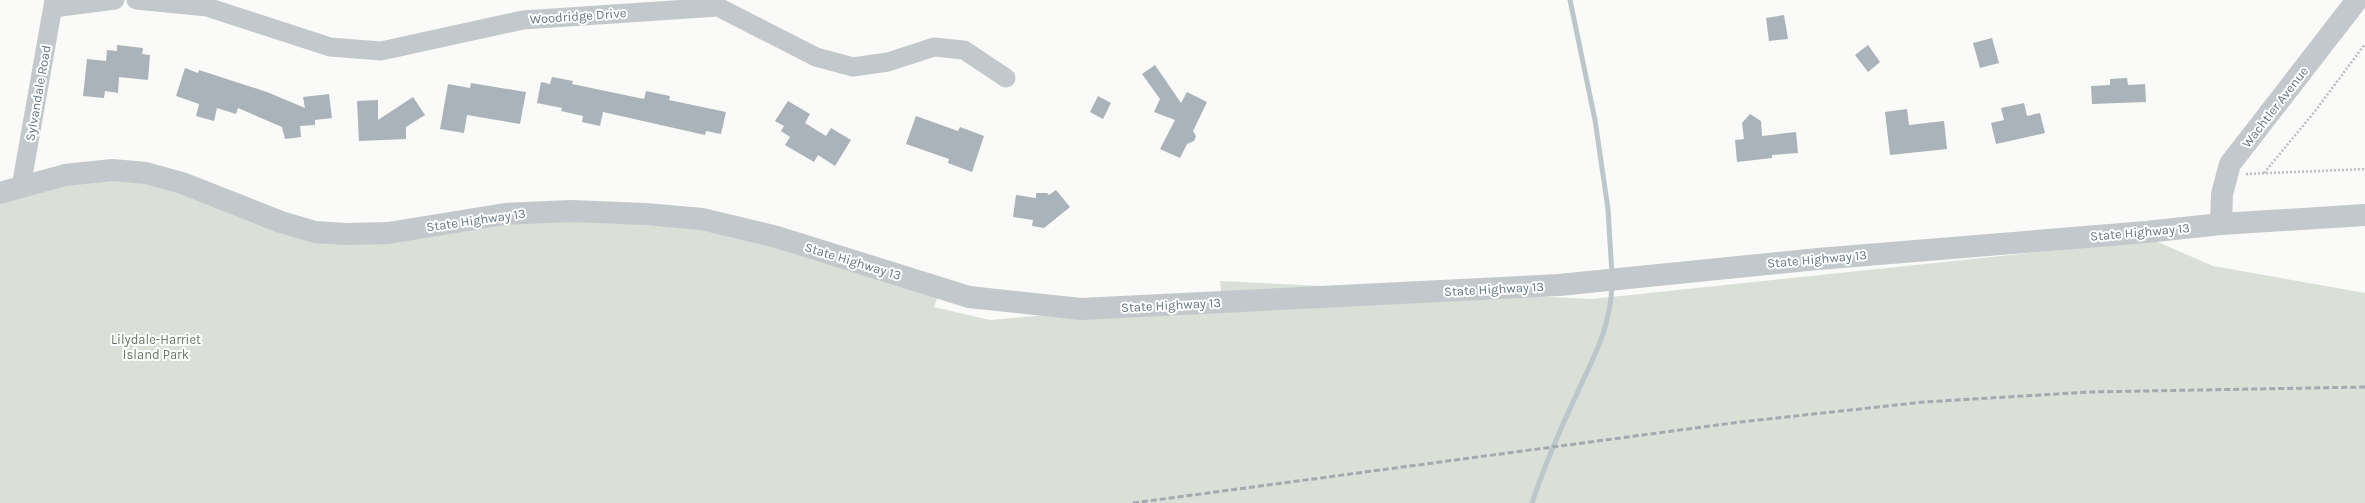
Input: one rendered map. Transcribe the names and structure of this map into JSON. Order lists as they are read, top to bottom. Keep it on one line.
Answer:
{"streets":{"street":["Woodridge Drive","Sylvandale Road","Wachtler Avenue","State Highway 13"]},"crossings":[["Sylvandale Road","State Highway 13"],["Wachtler Avenue","State Highway 13"]],"parks":["Lilydale-Harriet Island Park"]}
